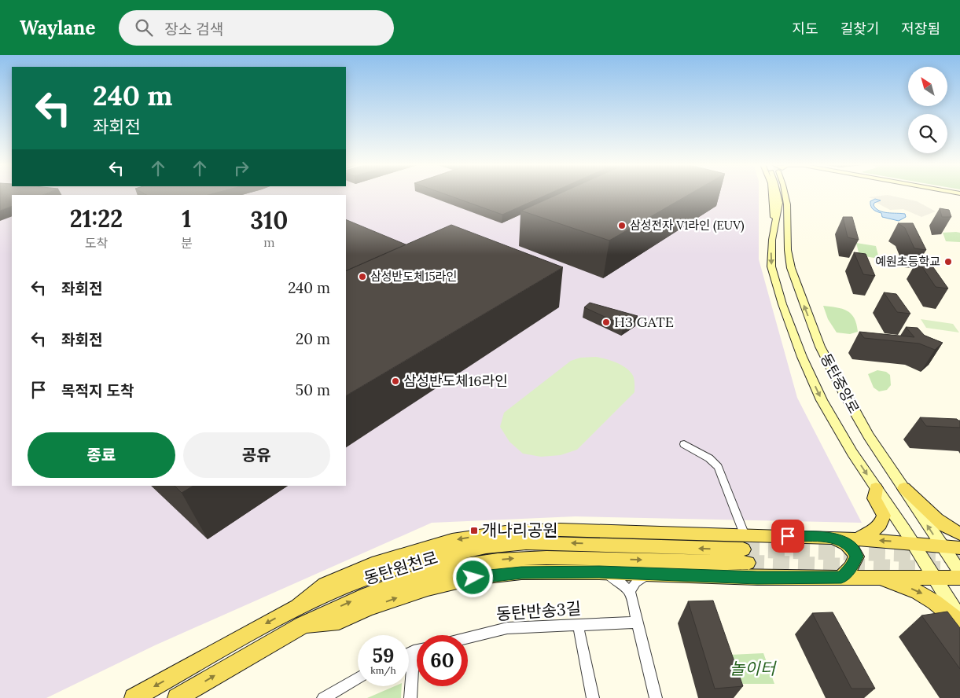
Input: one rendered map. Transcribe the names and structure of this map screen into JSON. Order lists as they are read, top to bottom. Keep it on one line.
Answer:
{"streets":{"main road":["동탄원천로"],"street":["동탄중앙로","동탄반송3길"]},"parks":["놀이터"],"places":{"other":["삼성전자 V1라인 (EUV)","예원초등학교","삼성반도체15라인","H3 GATE","삼성반도체16라인"],"transit":["개나리공원"]},"north":"top left","page":{"header":"Waylane","search":"장소 검색","nav":["지도","길찾기","저장됨"],"turn":["240 m","좌회전"],"eta":["21:22","도착","1","분","310","m"],"list":[{"name":"좌회전","value":"240 m"},{"name":"좌회전","value":"20 m"},{"name":"목적지 도착","value":"50 m"}],"buttons":["종료","공유"],"speed":"59 km/h","limit":"60"}}
